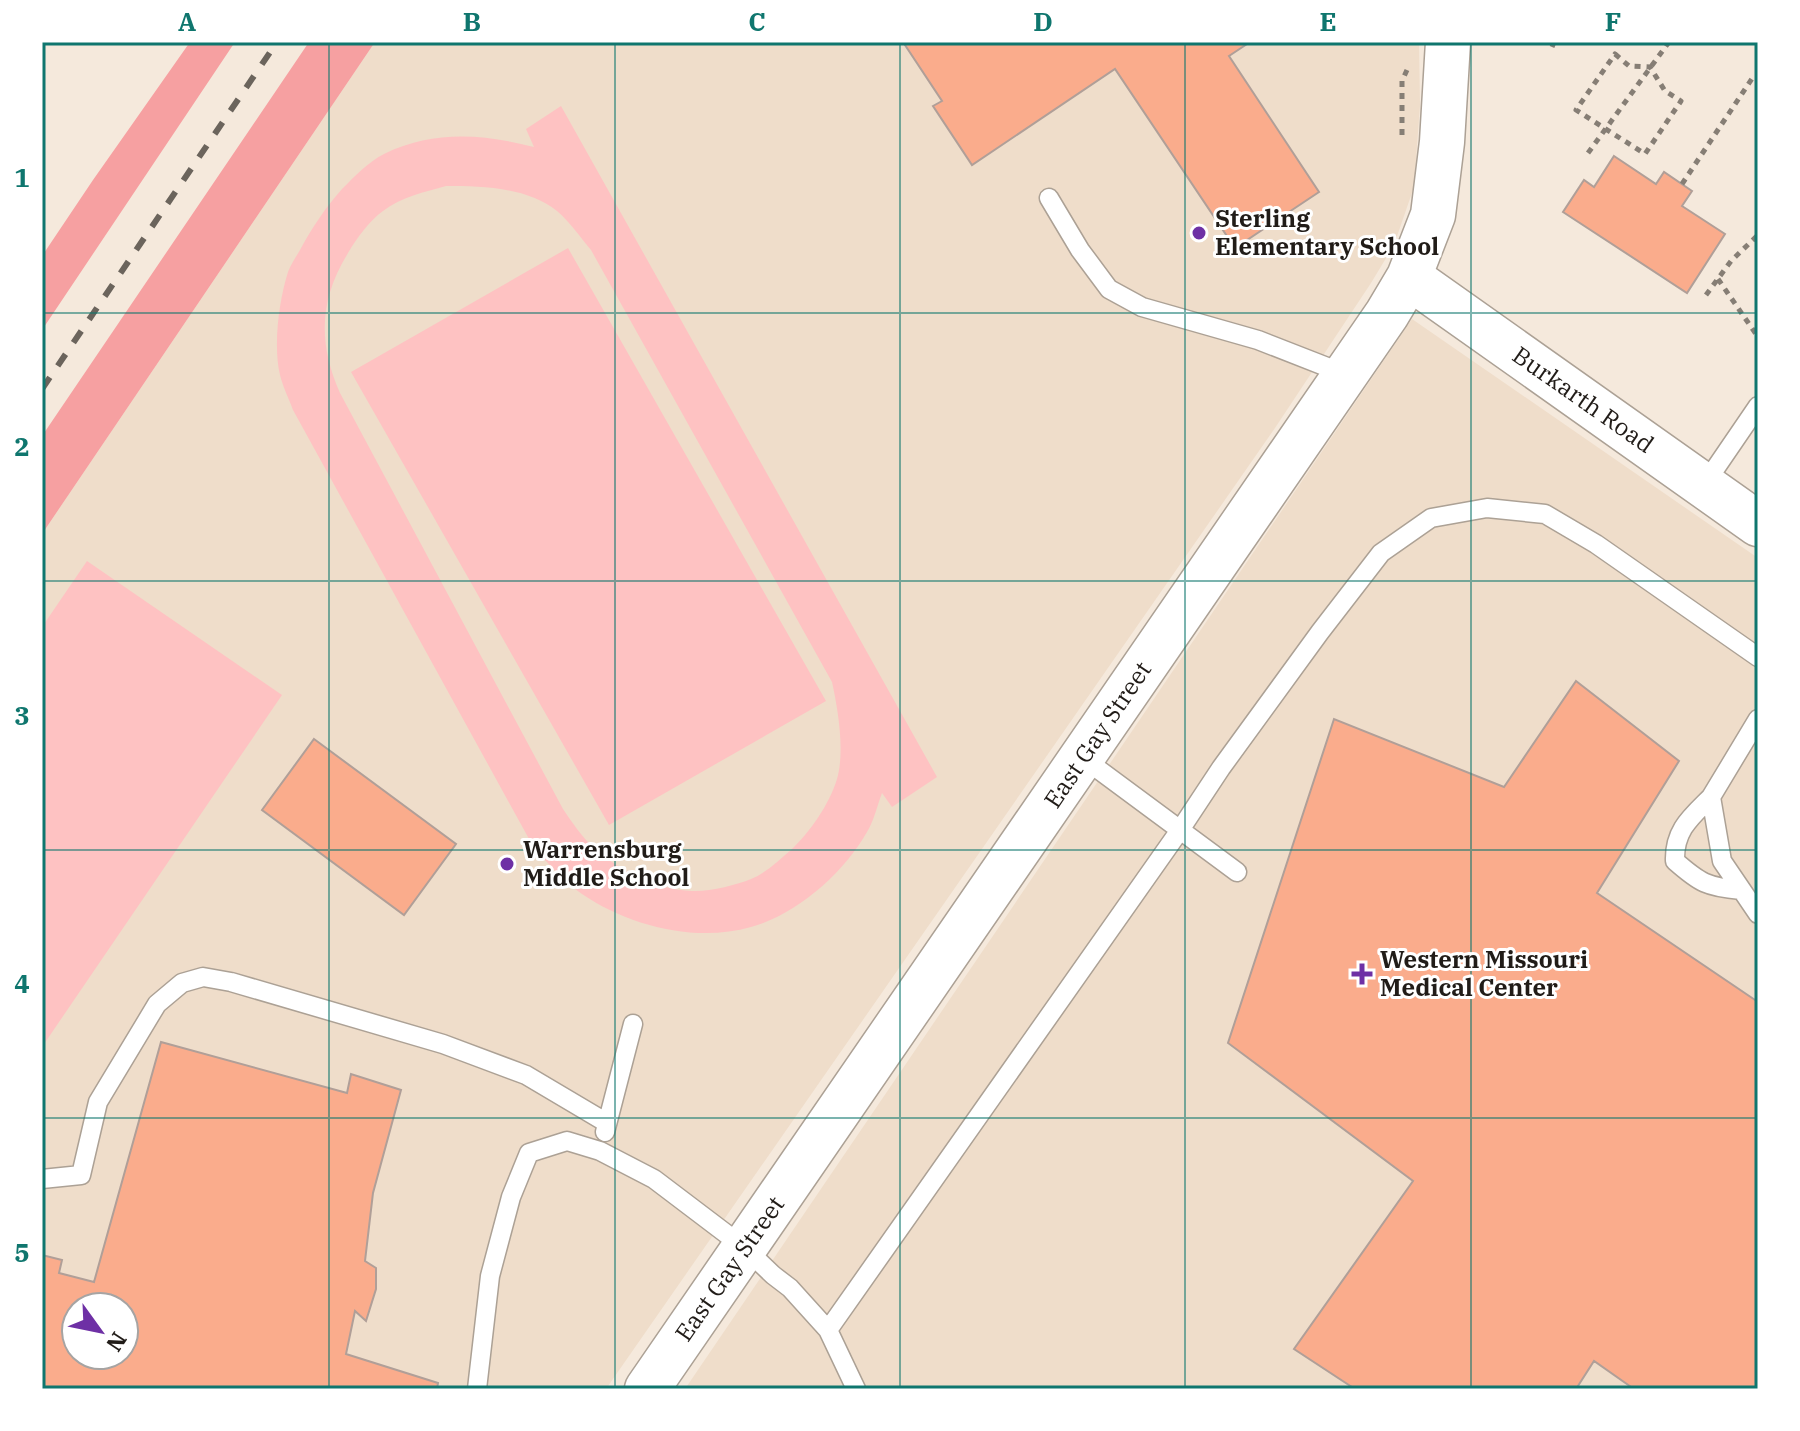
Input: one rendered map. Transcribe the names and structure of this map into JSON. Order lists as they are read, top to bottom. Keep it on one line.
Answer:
{"streets":{"main road":["Burkarth Road","East Gay Street"]},"crossings":[["Burkarth Road","East Gay Street"]],"places":{"other":["Sterling Elementary School","Warrensburg Middle School"],"health":["Western Missouri Medical Center"]},"north":"bottom right","grid":{"columns":["A","B","C","D","E","F"],"rows":["1","2","3","4","5"]}}
